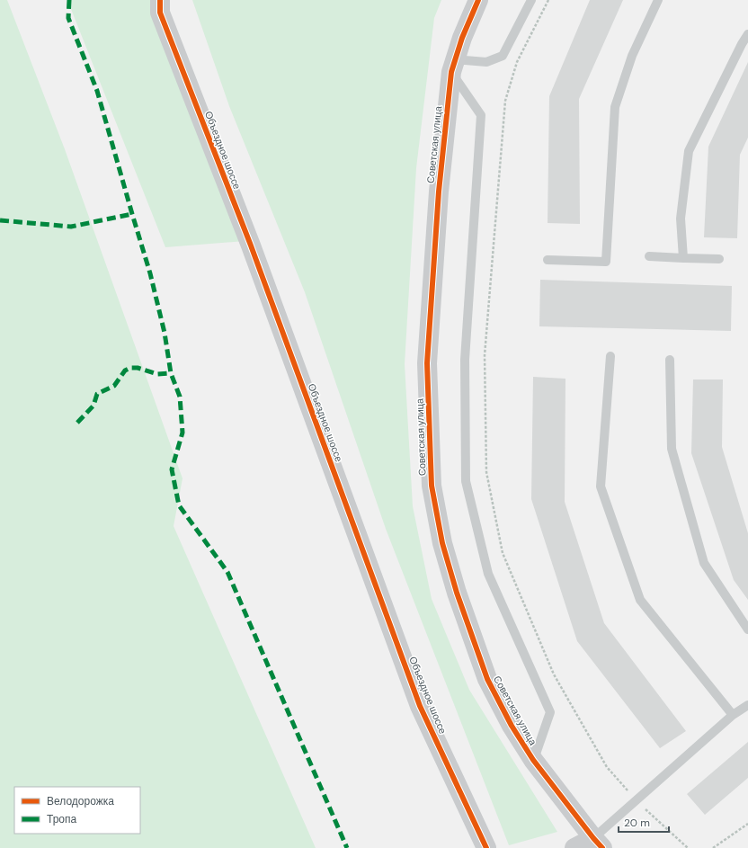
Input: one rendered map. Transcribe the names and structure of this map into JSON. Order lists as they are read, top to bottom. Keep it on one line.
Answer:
{"streets":{"street":["Советская улица","Объездное шоссе"]},"legend":["Велодорожка","Тропа"],"scale_bar":"20 m"}
